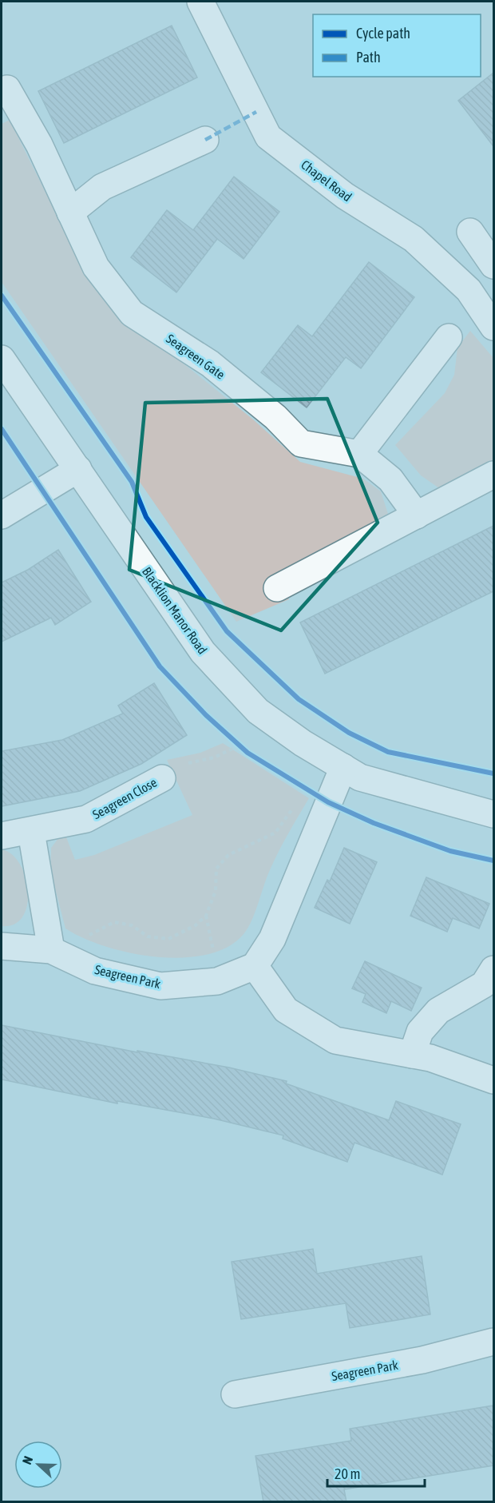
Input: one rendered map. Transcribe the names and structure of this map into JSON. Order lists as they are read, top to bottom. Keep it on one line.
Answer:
{"streets":{"street":["Chapel Road","Seagreen Gate","Blacklion Manor Road","Seagreen Close","Seagreen Park"]},"legend":["Cycle path","Path"],"scale_bar":"20 m","north":"left"}
